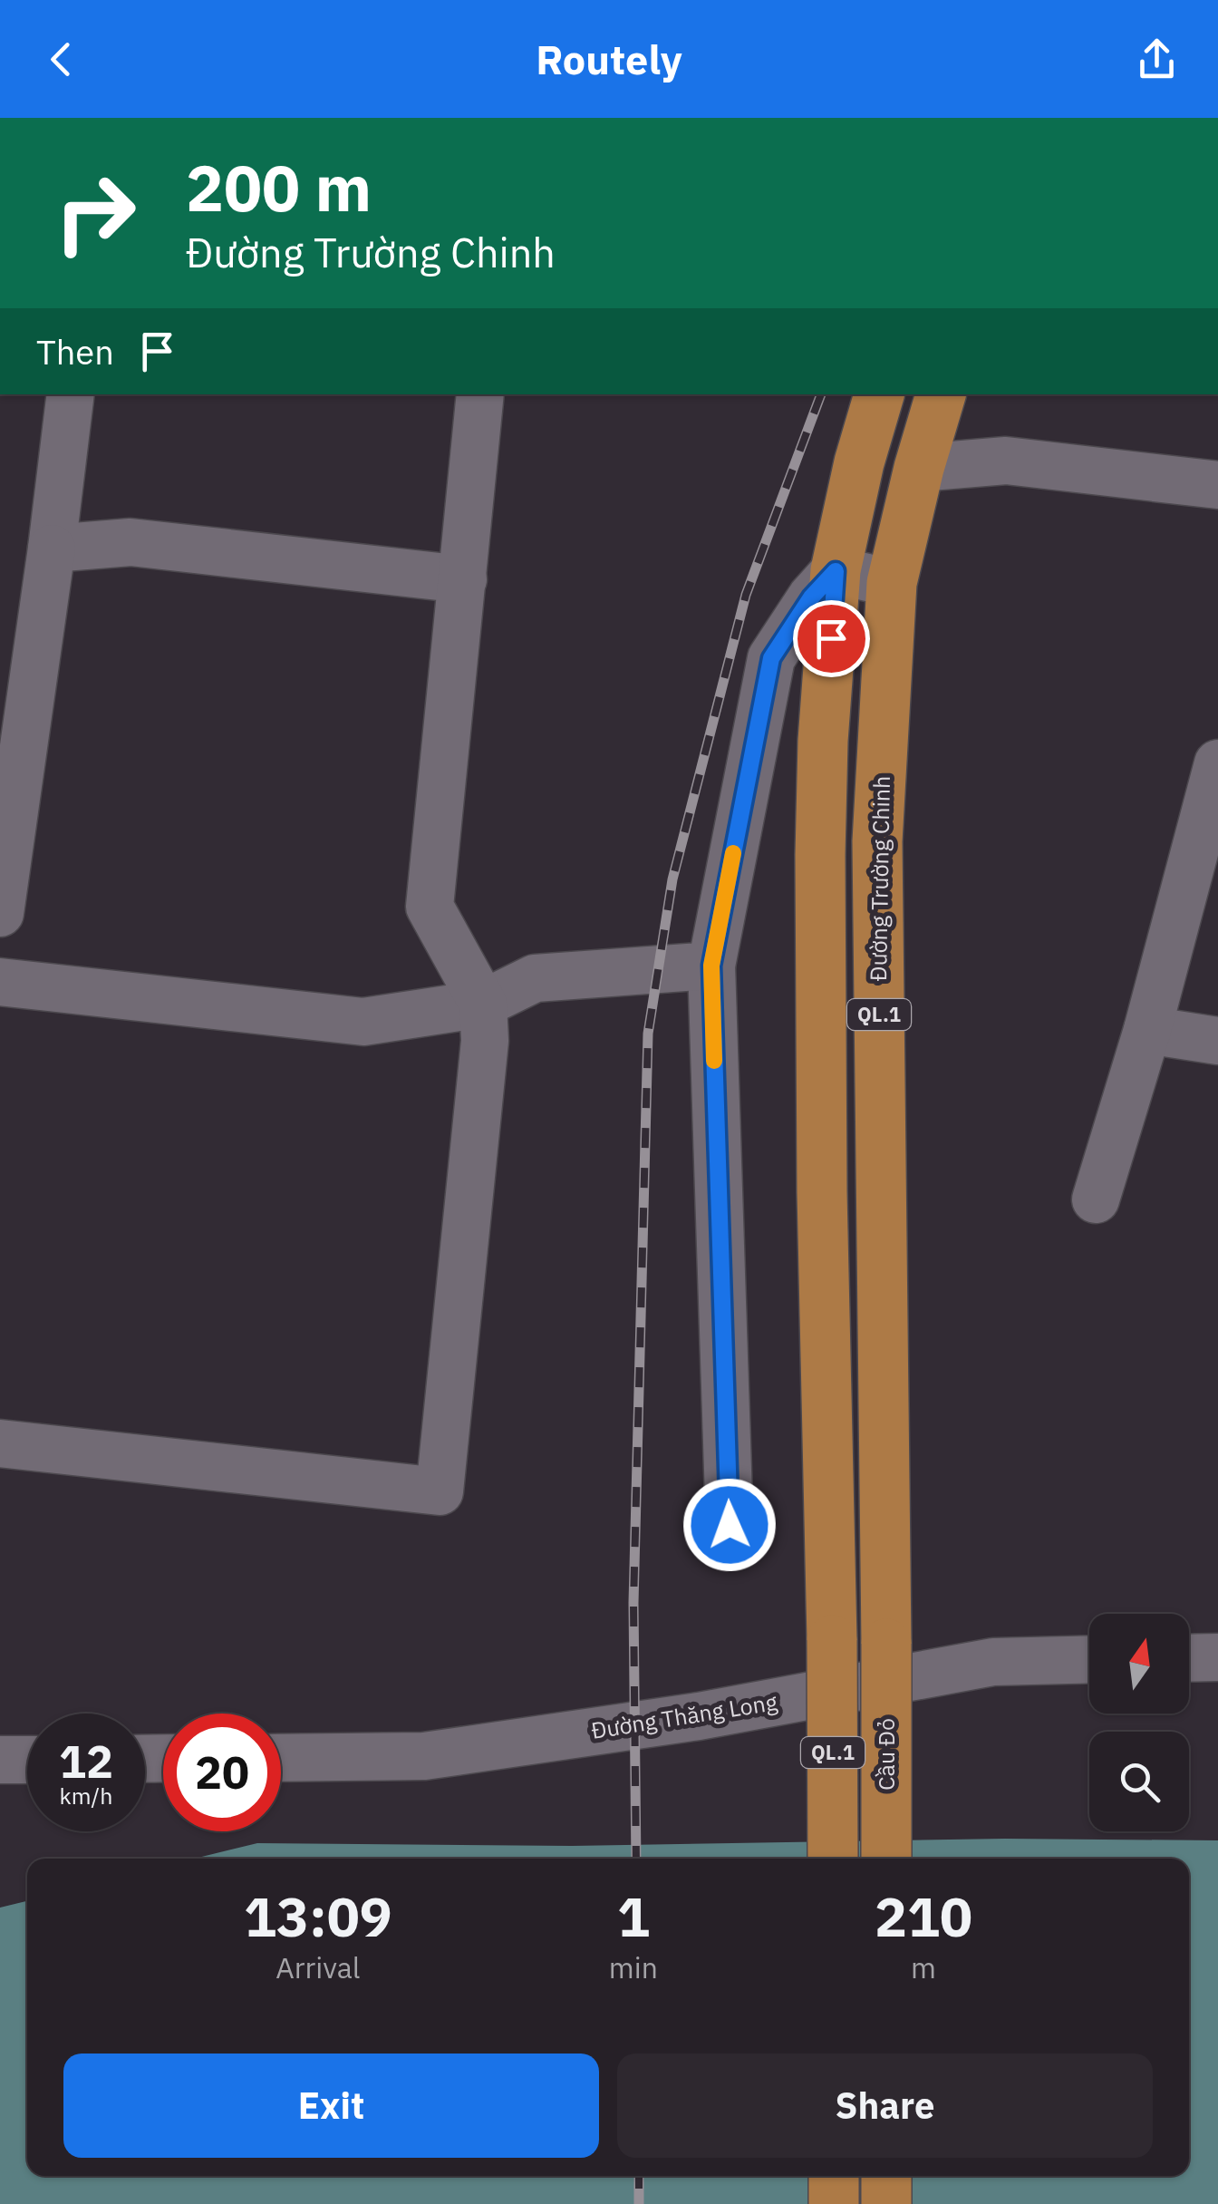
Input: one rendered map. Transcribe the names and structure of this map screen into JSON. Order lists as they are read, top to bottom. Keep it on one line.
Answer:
{"streets":{"highway":["Đường Trường Chinh","QL.1","Cầu Đỏ"],"street":["Đường Thăng Long"]},"crossings":[["Đường Trường Chinh","Cầu Đỏ"]],"north":"top","page":{"header":"Routely","turn":["200 m","Đường Trường Chinh"],"then":"Then","speed":"12 km/h","limit":"20","eta":["13:09","Arrival","1","min","210","m"],"buttons":["Exit","Share"]}}
